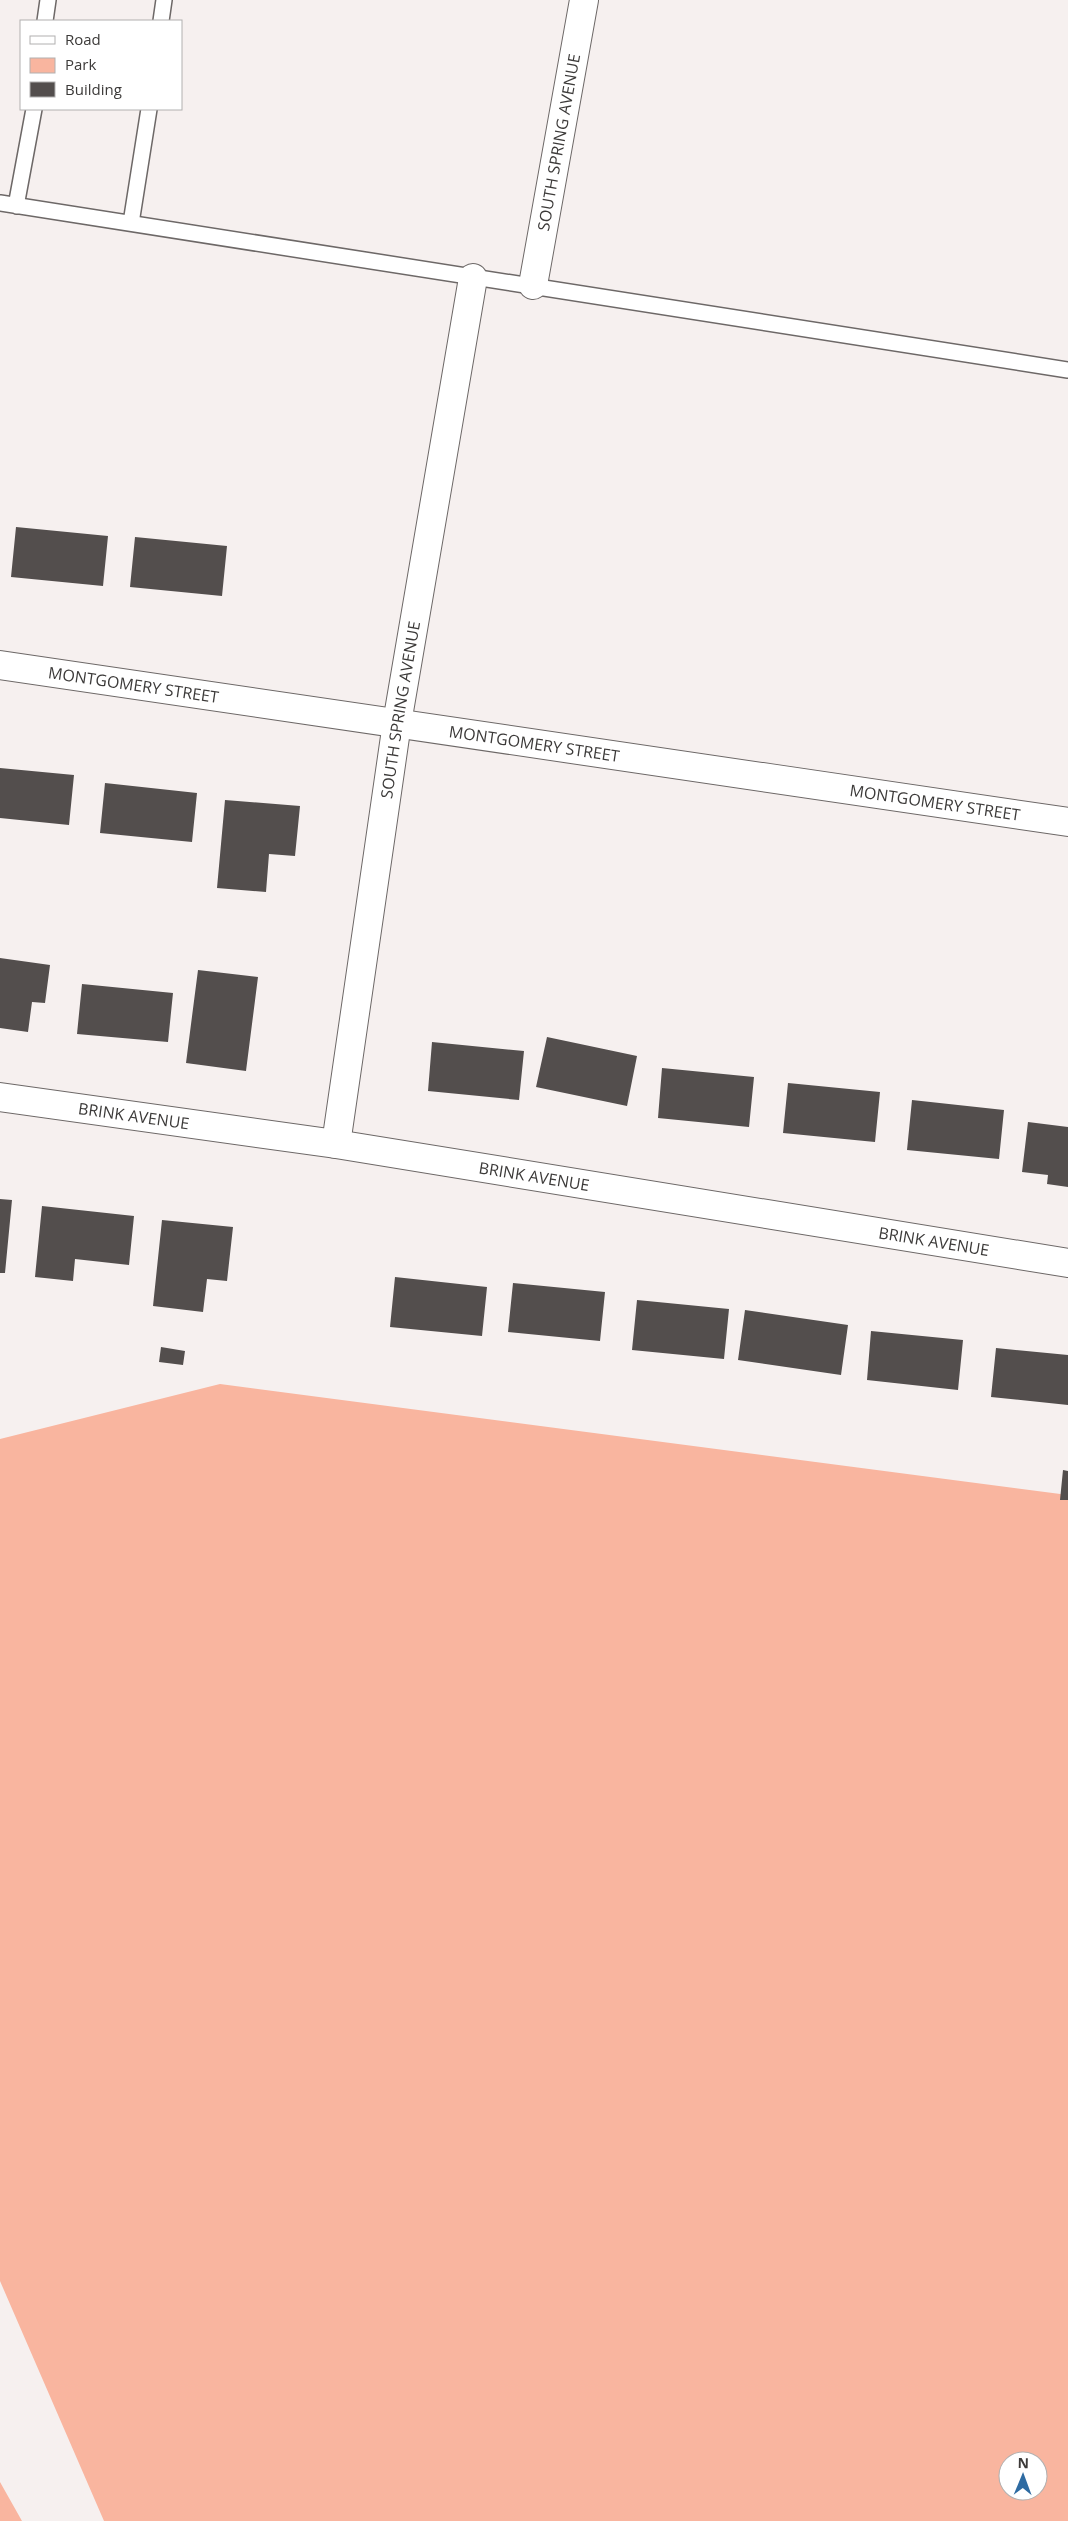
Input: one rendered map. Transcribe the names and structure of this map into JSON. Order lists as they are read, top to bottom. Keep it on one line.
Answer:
{"streets":{"street":["SOUTH SPRING AVENUE","MONTGOMERY STREET","BRINK AVENUE"]},"crossings":[["SOUTH SPRING AVENUE","MONTGOMERY STREET"],["SOUTH SPRING AVENUE","BRINK AVENUE"]],"legend":["Road","Park","Building"],"north":"top"}
